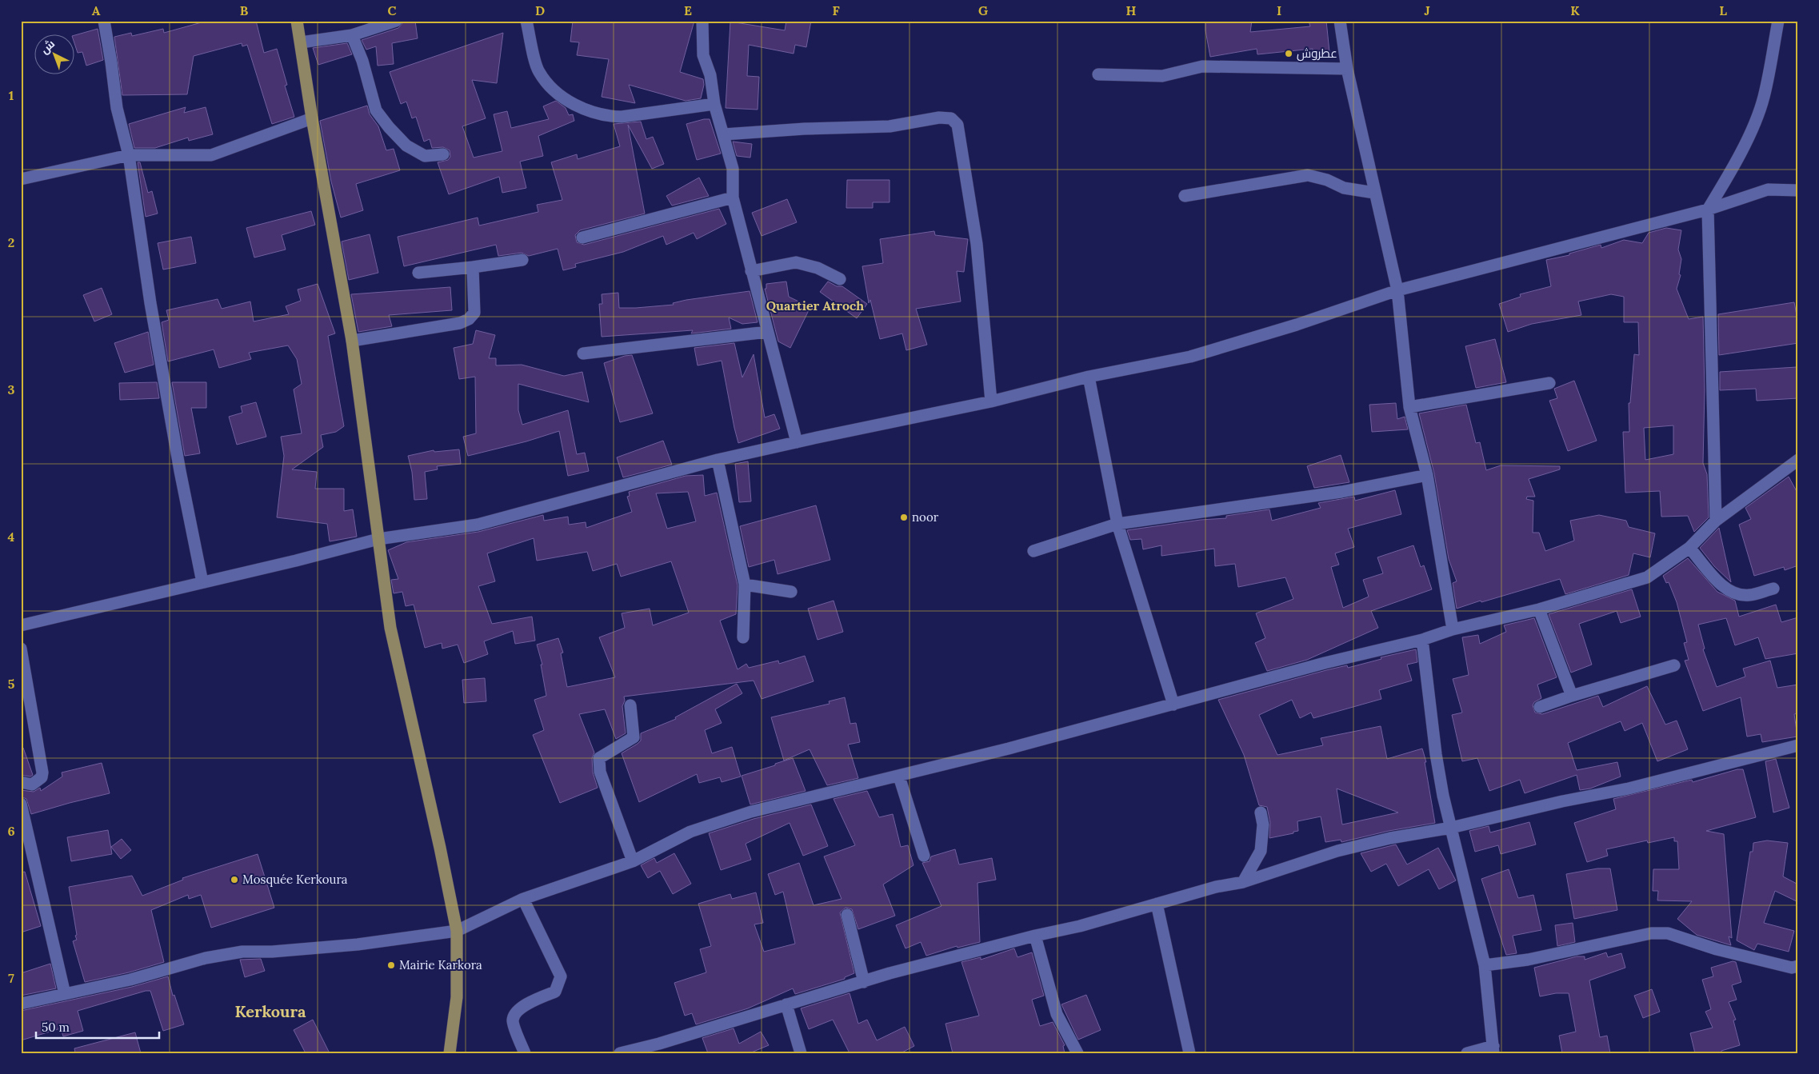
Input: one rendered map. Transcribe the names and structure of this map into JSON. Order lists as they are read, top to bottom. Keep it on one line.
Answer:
{"districts":["Quartier Atroch","Kerkoura"],"places":["عطروش","noor","Mosquée Kerkoura","Mairie Karkora"],"scale_bar":"50 m","north":"top left","grid":{"columns":["A","B","C","D","E","F","G","H","I","J","K","L"],"rows":["1","2","3","4","5","6","7"]}}
